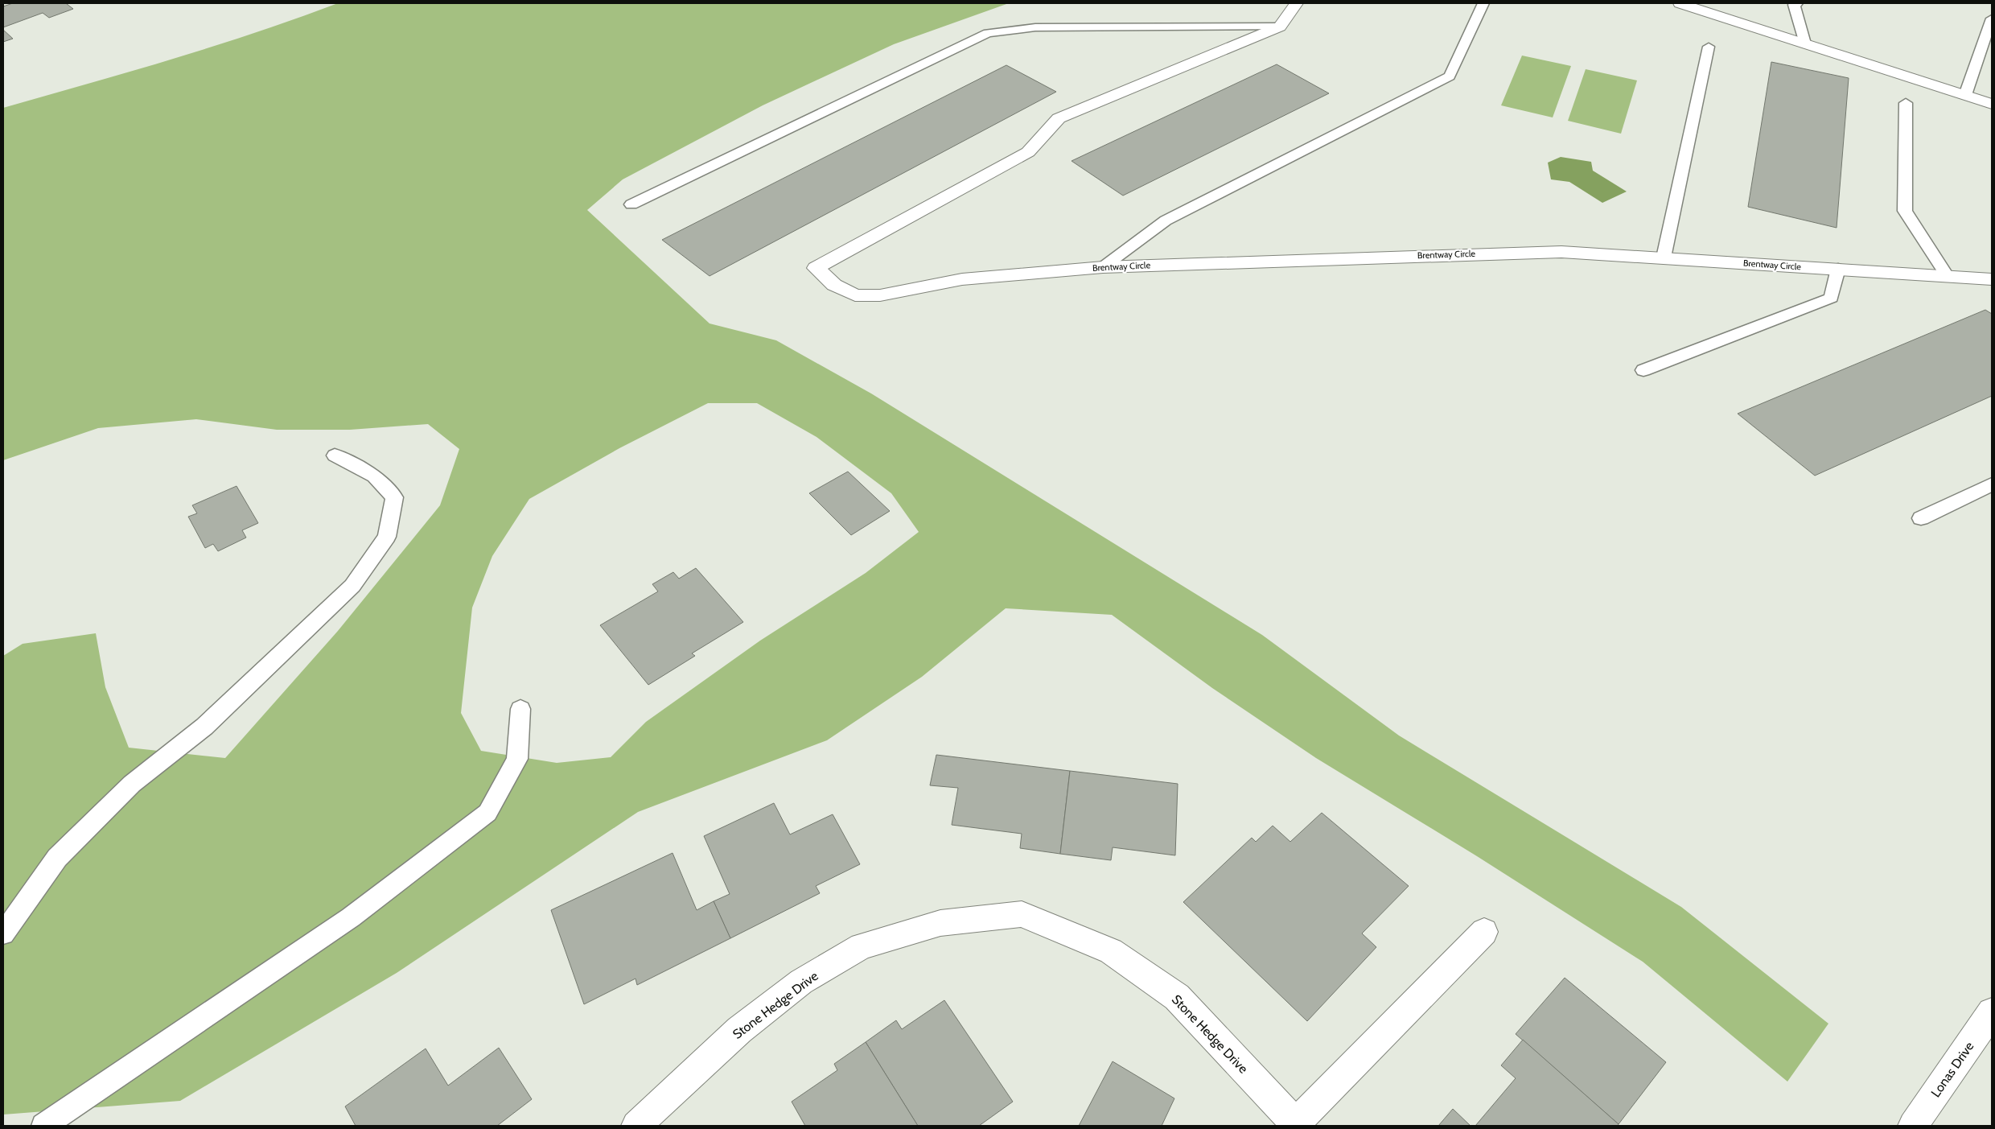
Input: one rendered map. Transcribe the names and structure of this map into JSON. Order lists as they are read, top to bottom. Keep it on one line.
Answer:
{"streets":{"street":["Brentway Circle","Stone Hedge Drive","Lonas Drive"]}}
